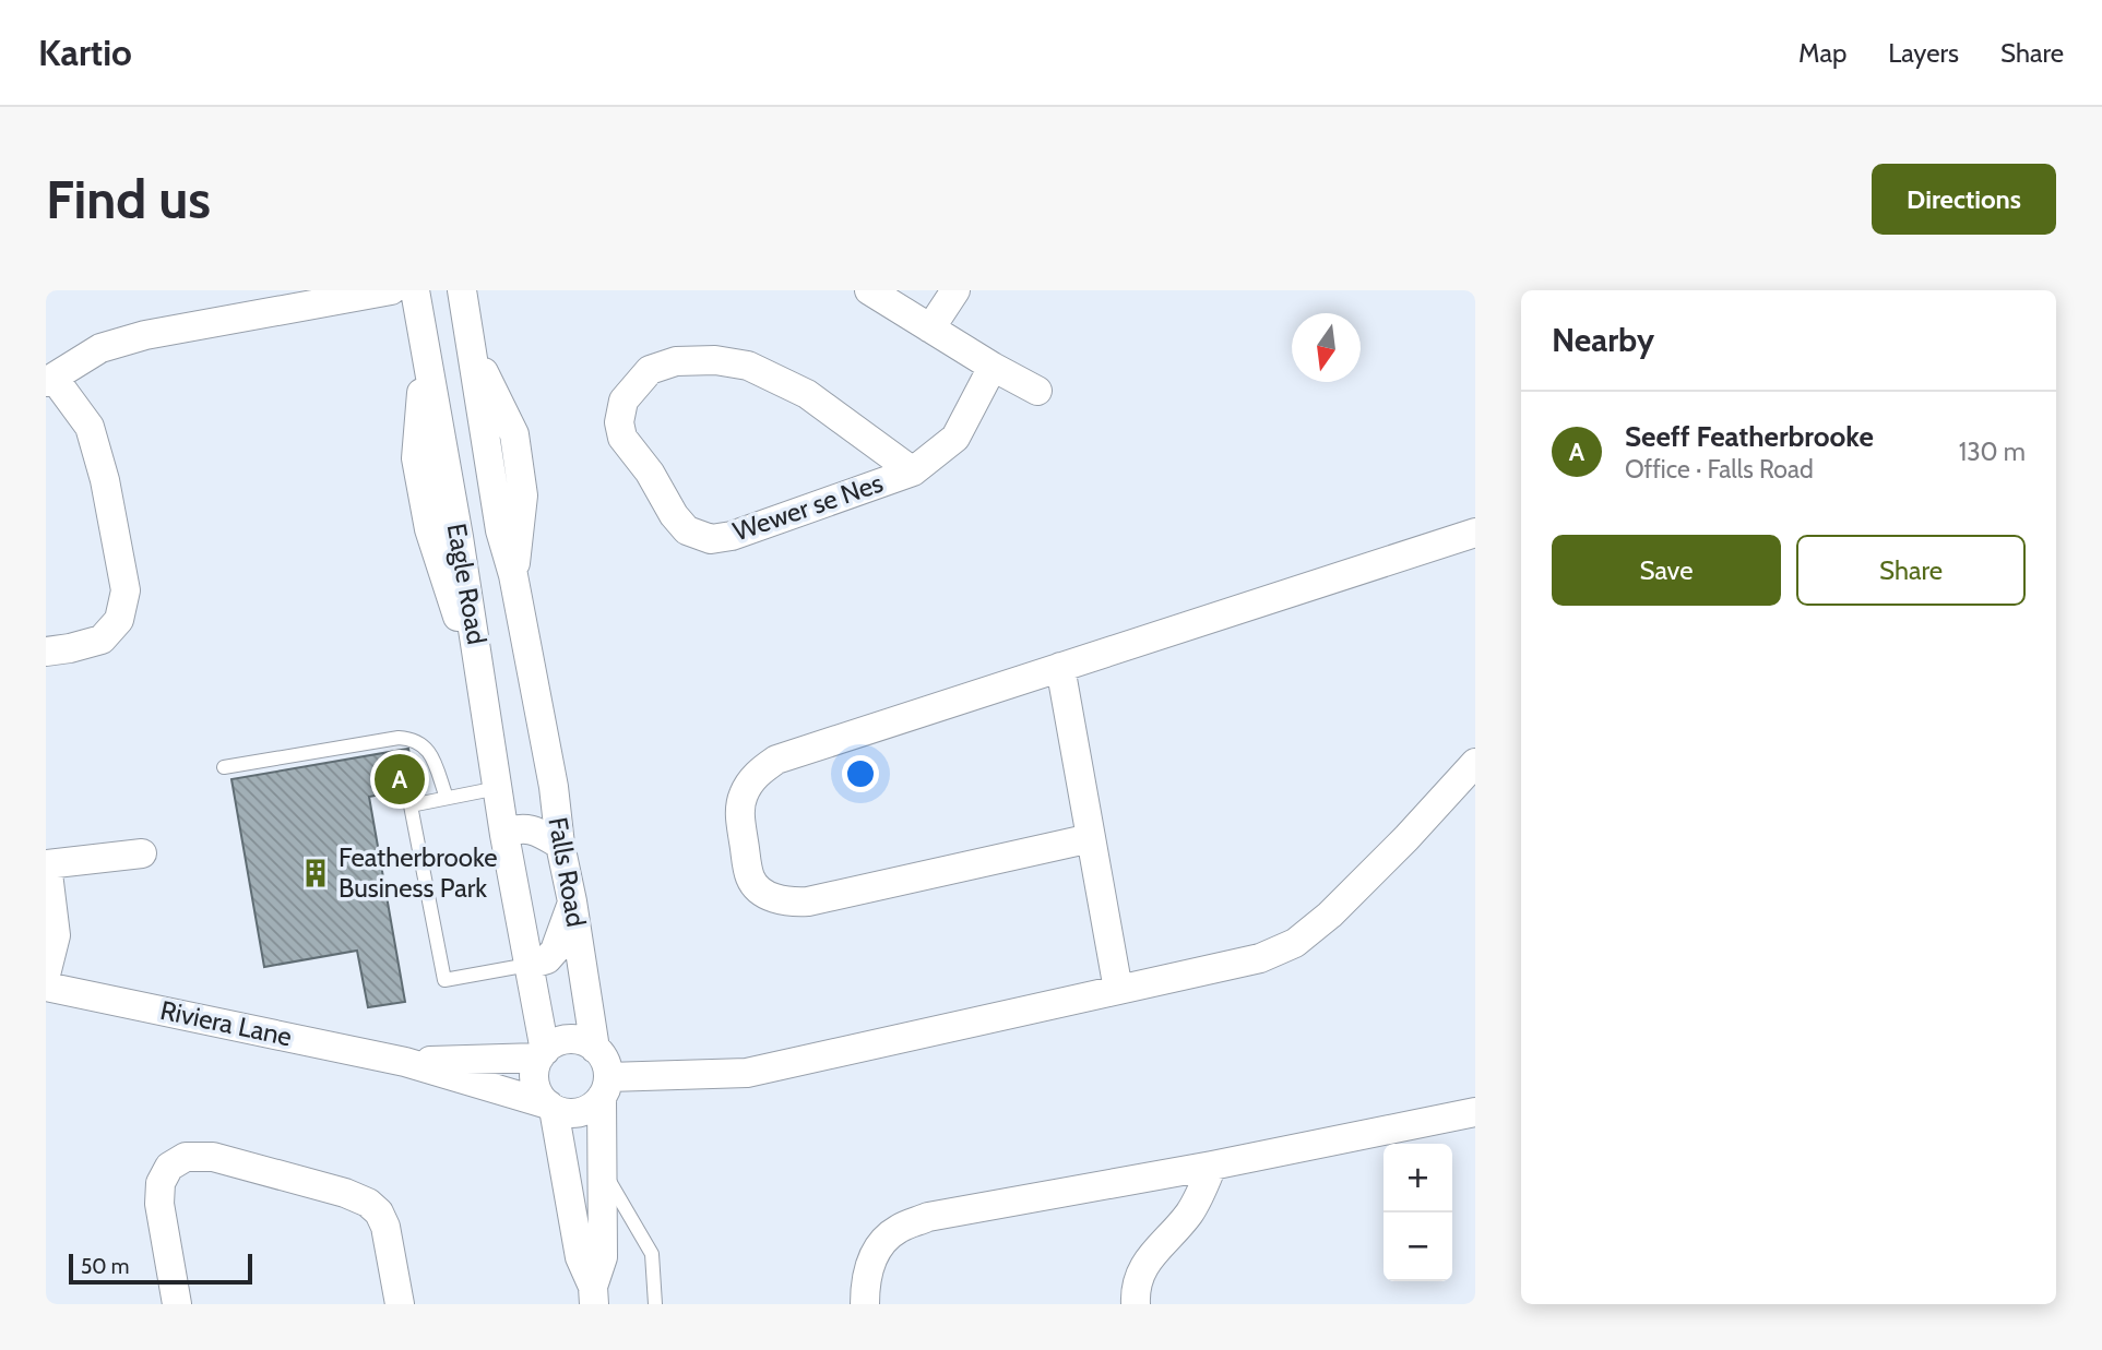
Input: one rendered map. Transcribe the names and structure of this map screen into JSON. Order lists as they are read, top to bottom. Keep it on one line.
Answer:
{"streets":{"street":["Wewer se Nes","Eagle Road","Falls Road","Riviera Lane"]},"crossings":[["Eagle Road","Falls Road"],["Falls Road","Riviera Lane"]],"places":{"building":["Featherbrooke Business Park"]},"scale_bar":"50 m","north":"bottom","page":{"header":"Kartio","nav":["Map","Layers","Share"],"buttons":["Directions",["Save","Share"]],"title":"Find us","heading":"Nearby","list":[{"mark":"A","name":"Seeff Featherbrooke","note":"Office · Falls Road","value":"130 m"}],"pins":"A","map_buttons":["+","−"],"scale":"50 m"}}
